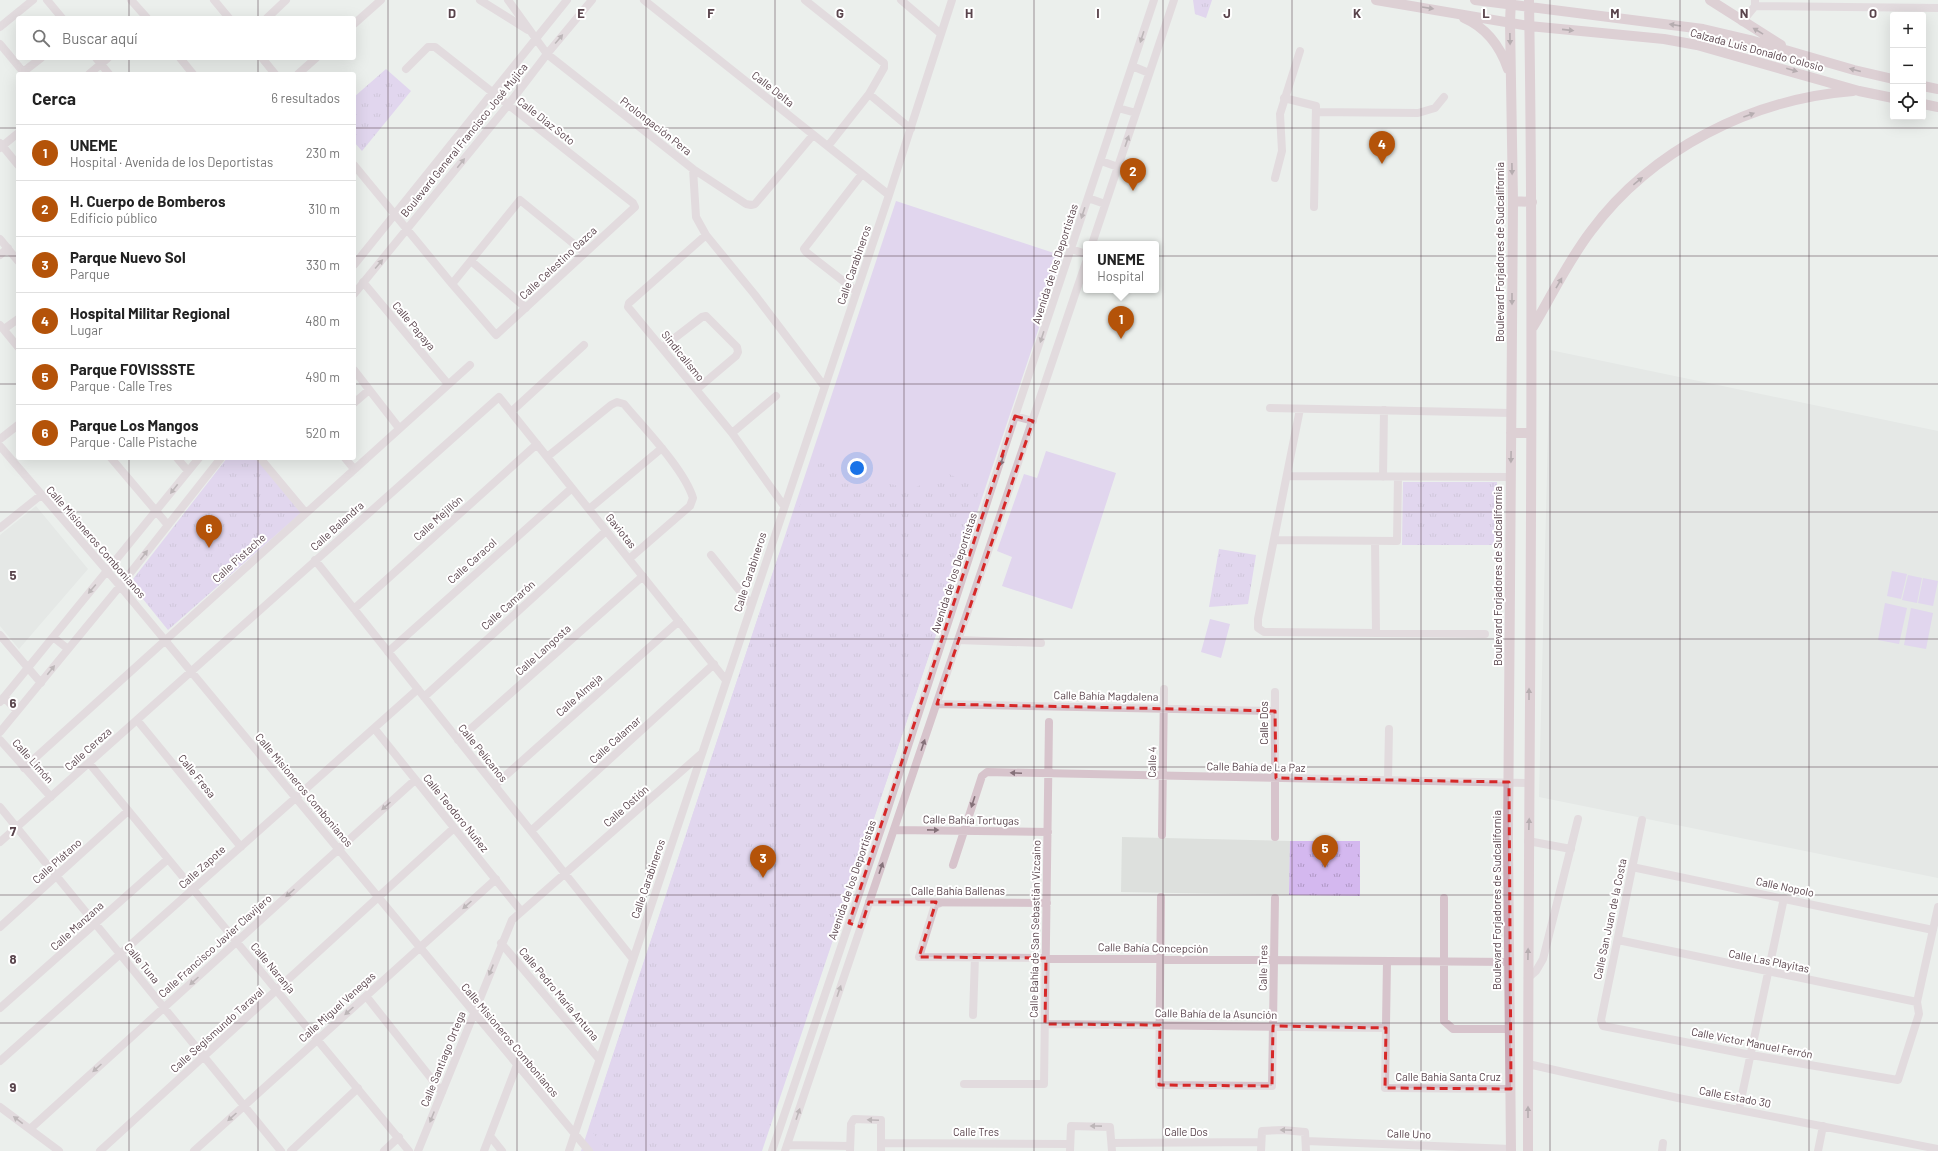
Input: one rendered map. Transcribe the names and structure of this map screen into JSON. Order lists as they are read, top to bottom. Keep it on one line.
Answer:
{"streets":{"main road":["Calzada Luis Donaldo Colosio","Boulevard Forjadores de Sudcalifornia"],"street":["Calle Delta","Calle Diaz Soto","Prolongación Pera","Boulevard General Francisco José Mujica","Calle Celestino Gazca","Avenida de los Deportistas","Calle Carabineros","Calle Papaya","Sindicalismo","Calle Mejillón","Calle Balandra","Gaviotas","Calle Misioneros Combonianos","Calle Pistache","Calle Caracol","Calle Camarón","Calle Langosta","Calle Almeja","Calle Bahía Magdalena","Calle Dos","Calle Calamar","Calle Cereza","Calle Pelícanos","Calle Limón","Calle 4","Calle Bahía de La Paz","Calle Fresa","Calle Ostión","Calle Teodoro Nuñez","Calle Bahía Tortugas","Calle Plátano","Calle Zapote","Calle Nopolo","Calle Bahía Ballenas","Calle San Juan de la Costa","Calle Manzana","Calle Bahía de San Sebastián Vizcaino","Calle Francisco Javier Clavijero","Calle Bahía Concepción","Calle Las Playitas","Calle Tuna","Calle Naranja","Calle Tres","Calle Pedro María Antuna","Calle Miguel Venegas","Calle Bahía de la Asunción","Calle Segismundo Taraval","Calle Víctor Manuel Ferrón","Calle Santiago Ortega","Calle Bahía Santa Cruz","Calle Estado 30","Calle Uno"]},"crossings":[["Calzada Luis Donaldo Colosio","Boulevard Forjadores de Sudcalifornia"],["Calle Delta","Calle Carabineros"],["Calle Diaz Soto","Boulevard General Francisco José Mujica"],["Calle Diaz Soto","Calle Celestino Gazca"],["Prolongación Pera","Boulevard General Francisco José Mujica"],["Prolongación Pera","Calle Carabineros"],["Prolongación Pera","Sindicalismo"],["Boulevard General Francisco José Mujica","Calle Papaya"],["Boulevard Forjadores de Sudcalifornia","Calle Bahía de La Paz"],["Boulevard Forjadores de Sudcalifornia","Calle Bahía Concepción"],["Boulevard Forjadores de Sudcalifornia","Calle Bahía Santa Cruz"],["Boulevard Forjadores de Sudcalifornia","Calle Uno"],["Avenida de los Deportistas","Calle Bahía Magdalena"],["Avenida de los Deportistas","Calle Bahía Tortugas"],["Avenida de los Deportistas","Calle Bahía Ballenas"],["Calle Carabineros","Sindicalismo"],["Calle Carabineros","Gaviotas"],["Calle Carabineros","Calle Misioneros Combonianos"],["Calle Carabineros","Calle Pelícanos"],["Calle Carabineros","Calle Ostión"],["Calle Carabineros","Calle Pedro María Antuna"],["Calle Papaya","Calle Pistache"],["Calle Mejillón","Gaviotas"],["Calle Mejillón","Calle Pelícanos"],["Calle Balandra","Gaviotas"],["Calle Balandra","Calle Misioneros Combonianos"],["Calle Balandra","Calle Cereza"],["Calle Balandra","Calle Pelícanos"],["Gaviotas","Calle Caracol"],["Gaviotas","Calle Camarón"],["Gaviotas","Calle Langosta"],["Gaviotas","Calle Almeja"],["Gaviotas","Calle Calamar"],["Calle Misioneros Combonianos","Calle Pistache"],["Calle Misioneros Combonianos","Calle Cereza"],["Calle Misioneros Combonianos","Calle Zapote"],["Calle Misioneros Combonianos","Calle Francisco Javier Clavijero"],["Calle Misioneros Combonianos","Calle Miguel Venegas"],["Calle Misioneros Combonianos","Calle Segismundo Taraval"],["Calle Misioneros Combonianos","Calle Santiago Ortega"],["Calle Pistache","Calle Limón"],["Calle Caracol","Calle Pelícanos"],["Calle Camarón","Calle Pelícanos"],["Calle Langosta","Calle Pelícanos"],["Calle Almeja","Calle Pelícanos"],["Calle Bahía Magdalena","Calle Dos"],["Calle Bahía Magdalena","Calle 4"],["Calle Dos","Calle Bahía de La Paz"],["Calle Calamar","Calle Pelícanos"],["Calle Cereza","Calle Limón"],["Calle Cereza","Calle Fresa"],["Calle Cereza","Calle Tuna"],["Calle Cereza","Calle Naranja"],["Calle Pelícanos","Calle Ostión"],["Calle Pelícanos","Calle Zapote"],["Calle 4","Calle Bahía de La Paz"],["Calle Bahía de La Paz","Calle Bahía Tortugas"],["Calle Bahía de La Paz","Calle Bahía de San Sebastián Vizcaino"],["Calle Fresa","Calle Zapote"],["Calle Ostión","Calle Teodoro Nuñez"],["Calle Ostión","Calle Santiago Ortega"],["Calle Teodoro Nuñez","Calle Zapote"],["Calle Teodoro Nuñez","Calle Francisco Javier Clavijero"],["Calle Teodoro Nuñez","Calle Miguel Venegas"],["Calle Teodoro Nuñez","Calle Segismundo Taraval"],["Calle Teodoro Nuñez","Calle Santiago Ortega"],["Calle Bahía Tortugas","Calle Bahía de San Sebastián Vizcaino"],["Calle Plátano","Calle Tuna"],["Calle Plátano","Calle Naranja"],["Calle Zapote","Calle Tuna"],["Calle Zapote","Calle Naranja"],["Calle Nopolo","Calle San Juan de la Costa"],["Calle Bahía Ballenas","Calle Bahía de San Sebastián Vizcaino"],["Calle Bahía Ballenas","Calle Bahía Concepción"],["Calle San Juan de la Costa","Calle Las Playitas"],["Calle San Juan de la Costa","Calle Víctor Manuel Ferrón"],["Calle Manzana","Calle Tuna"],["Calle Manzana","Calle Naranja"],["Calle Bahía de San Sebastián Vizcaino","Calle Bahía Concepción"],["Calle Bahía de San Sebastián Vizcaino","Calle Bahía de la Asunción"],["Calle Francisco Javier Clavijero","Calle Tuna"],["Calle Francisco Javier Clavijero","Calle Naranja"],["Calle Bahía Concepción","Calle Tres"],["Calle Las Playitas","Calle Víctor Manuel Ferrón"],["Calle Tuna","Calle Miguel Venegas"],["Calle Tuna","Calle Segismundo Taraval"],["Calle Naranja","Calle Miguel Venegas"],["Calle Naranja","Calle Segismundo Taraval"],["Calle Tres","Calle Bahía de la Asunción"],["Calle Pedro María Antuna","Calle Santiago Ortega"],["Calle Bahía de la Asunción","Calle Bahía Santa Cruz"]],"one_way":["Calle Bahía Tortugas","Calle Francisco Javier Clavijero","Calle Miguel Venegas"],"page":{"map_buttons":["+","−"],"search":"Buscar aquí","heading":["Cerca","6 resultados"],"list":[{"mark":"1","name":"UNEME","note":"Hospital · Avenida de los Deportistas","value":"230 m"},{"mark":"2","name":"H. Cuerpo de Bomberos","note":"Edificio público","value":"310 m"},{"mark":"3","name":"Parque Nuevo Sol","note":"Parque","value":"330 m"},{"mark":"4","name":"Hospital Militar Regional","note":"Lugar","value":"480 m"},{"mark":"5","name":"Parque FOVISSSTE","note":"Parque · Calle Tres","value":"490 m"},{"mark":"6","name":"Parque Los Mangos","note":"Parque · Calle Pistache","value":"520 m"}],"pins":["4","2","1","6","5","3"],"popup":["UNEME","Hospital"]},"grid":{"columns":["D","E","F","G","H","I","J","K","L","M","N","O"],"rows":["5","6","7","8","9"]}}
